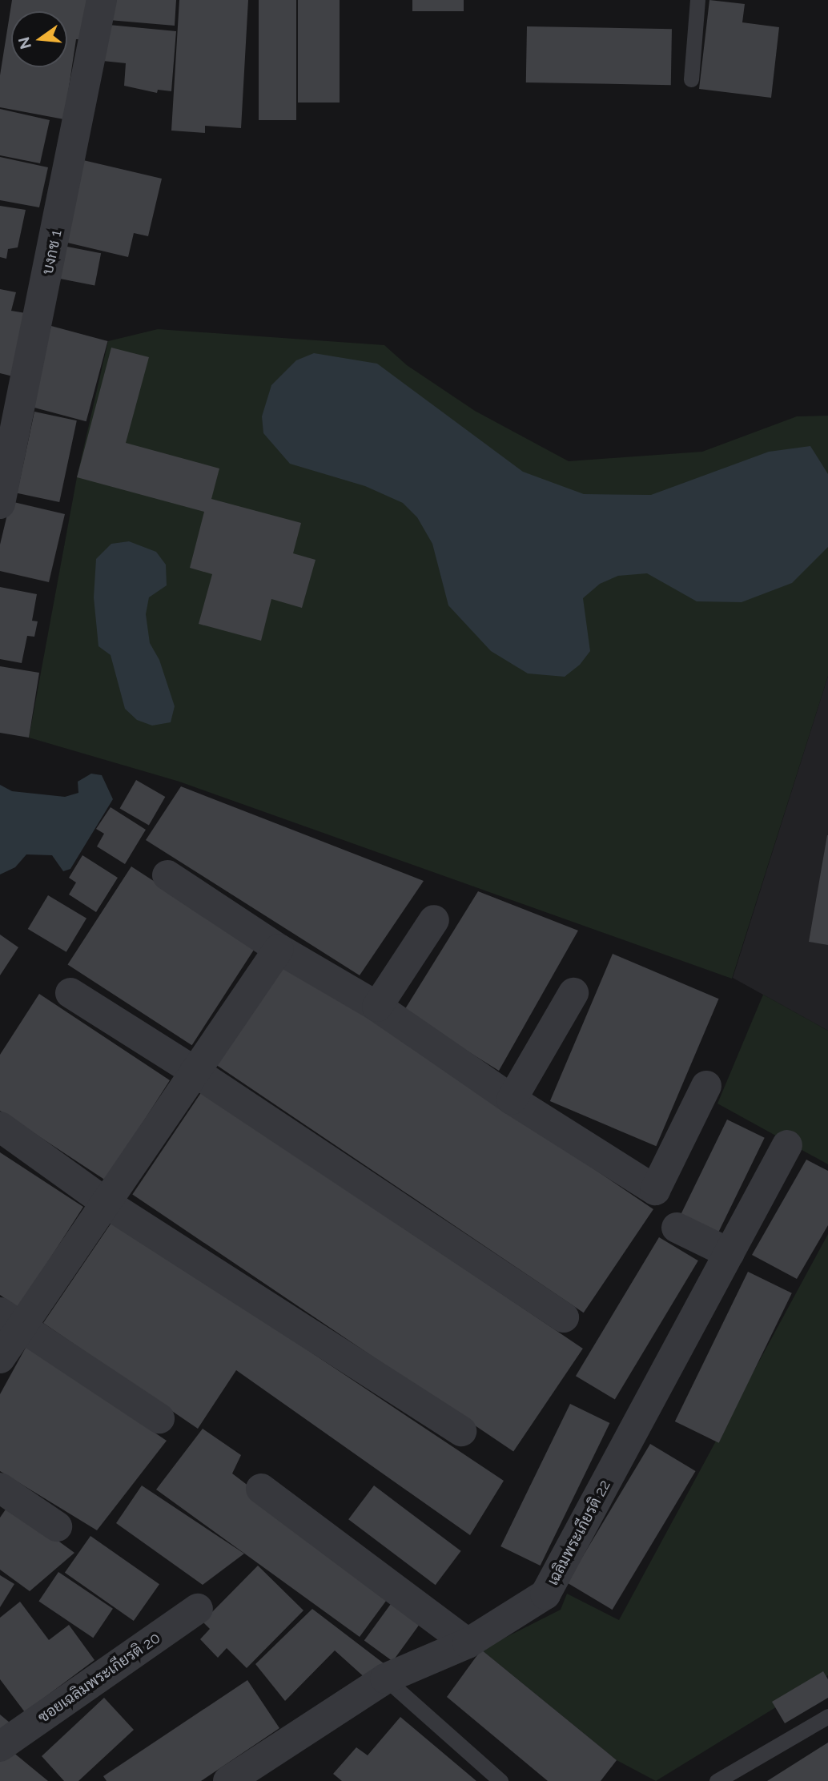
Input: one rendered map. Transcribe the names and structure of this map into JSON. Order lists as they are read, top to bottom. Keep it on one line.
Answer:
{"streets":{"street":["บงกช 1","เฉลิมพระเกียรติ 22","ซอยเฉลิมพระเกียรติ 20"]},"north":"left"}
